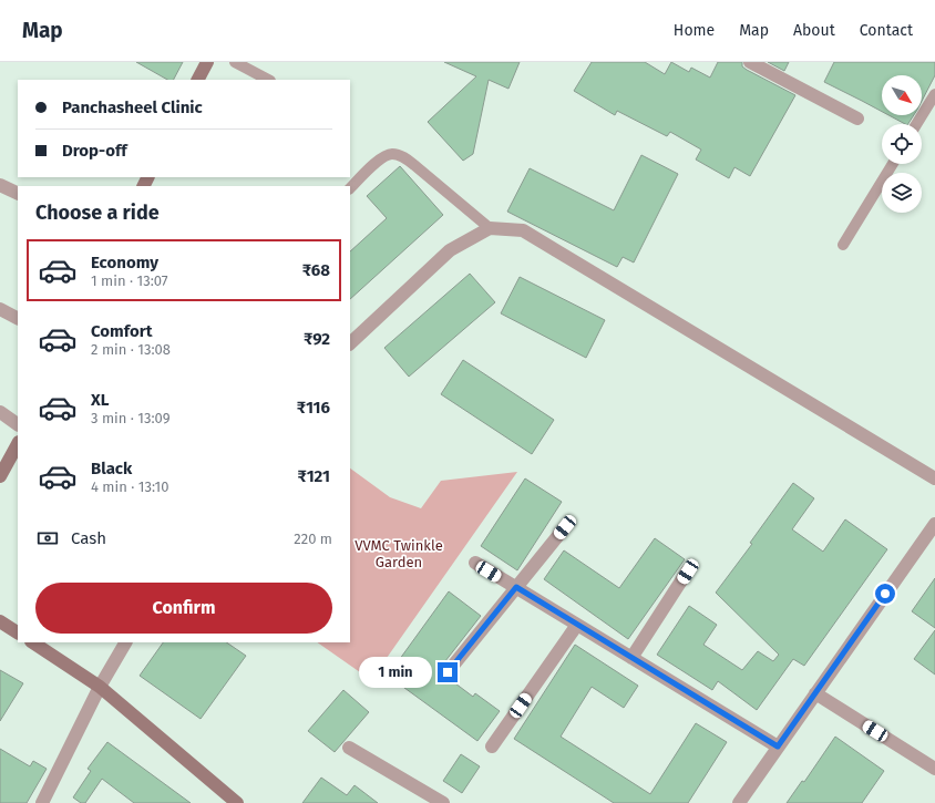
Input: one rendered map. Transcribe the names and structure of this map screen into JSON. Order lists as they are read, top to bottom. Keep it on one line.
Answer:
{"parks":["VVMC Twinkle Garden"],"north":"bottom right","page":{"header":"Map","nav":["Home","Map","About","Contact"],"banner":["Panchasheel Clinic","Drop-off"],"heading":"Choose a ride","list":[{"name":"Economy","note":"1 min · 13:07","value":"₹68"},{"name":"Comfort","note":"2 min · 13:08","value":"₹92"},{"name":"XL","note":"3 min · 13:09","value":"₹116"},{"name":"Black","note":"4 min · 13:10","value":"₹121"}],"pay":["Cash","220 m"],"buttons":"Confirm","bubble":"1 min"}}
